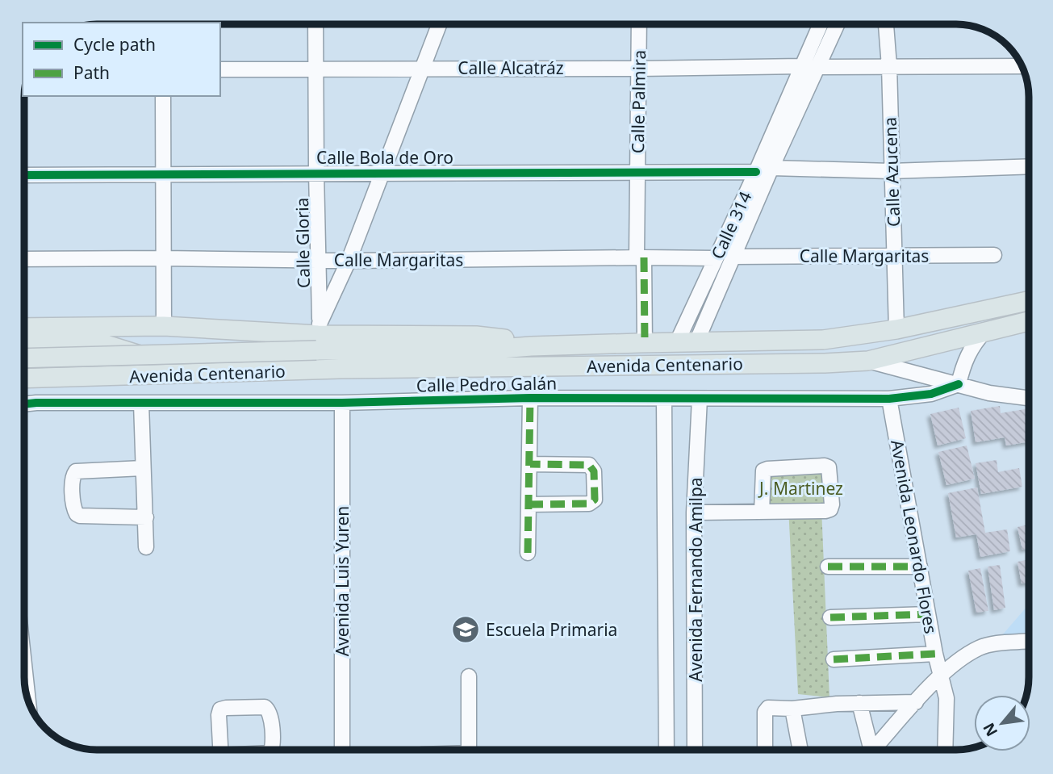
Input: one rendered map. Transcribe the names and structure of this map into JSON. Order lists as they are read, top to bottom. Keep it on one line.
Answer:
{"streets":{"main road":["Avenida Centenario"],"street":["Calle Alcatráz","Calle Palmira","Calle Bola de Oro","Calle Azucena","Calle 314","Calle Gloria","Calle Margaritas","Calle Pedro Galán","Avenida Leonardo Flores","Avenida Fernando Amilpa","Avenida Luis Yuren"]},"crossings":[["Calle Alcatráz","Calle Palmira"],["Calle Alcatráz","Calle 314"],["Calle Alcatráz","Calle Gloria"],["Calle Palmira","Calle Bola de Oro"],["Calle Palmira","Calle Margaritas"],["Calle Palmira","Avenida Centenario"],["Calle Bola de Oro","Calle 314"],["Calle Bola de Oro","Calle Gloria"],["Calle Azucena","Calle Margaritas"],["Calle Azucena","Avenida Centenario"],["Calle 314","Calle Margaritas"],["Calle 314","Avenida Centenario"],["Calle Gloria","Calle Margaritas"],["Calle Gloria","Avenida Centenario"],["Calle Pedro Galán","Avenida Leonardo Flores"],["Calle Pedro Galán","Avenida Fernando Amilpa"],["Calle Pedro Galán","Avenida Luis Yuren"]],"parks":["J. Martinez"],"places":{"school or university":["Escuela Primaria"]},"legend":["Cycle path","Path"],"north":"bottom left"}
